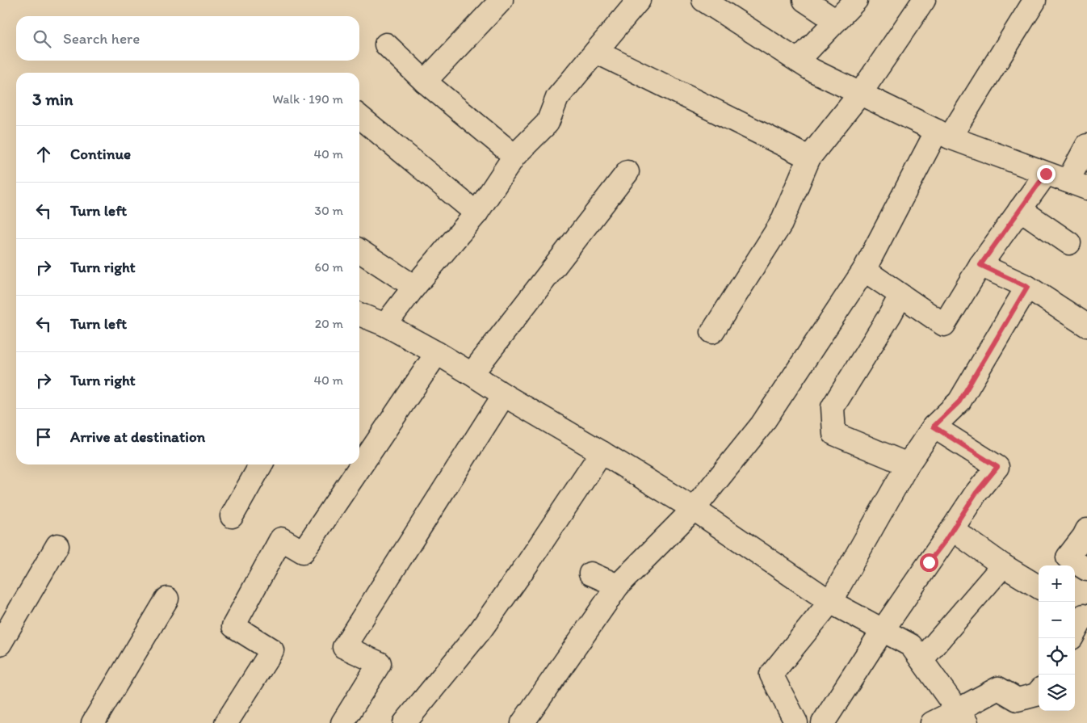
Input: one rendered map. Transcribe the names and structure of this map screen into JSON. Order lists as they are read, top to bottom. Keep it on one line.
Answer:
{"page":{"search":"Search here","heading":["3 min","Walk · 190 m"],"list":[["Continue","40 m"],["Turn left","30 m"],["Turn right","60 m"],["Turn left","20 m"],["Turn right","40 m"],"Arrive at destination"],"map_buttons":["+","−"]}}
